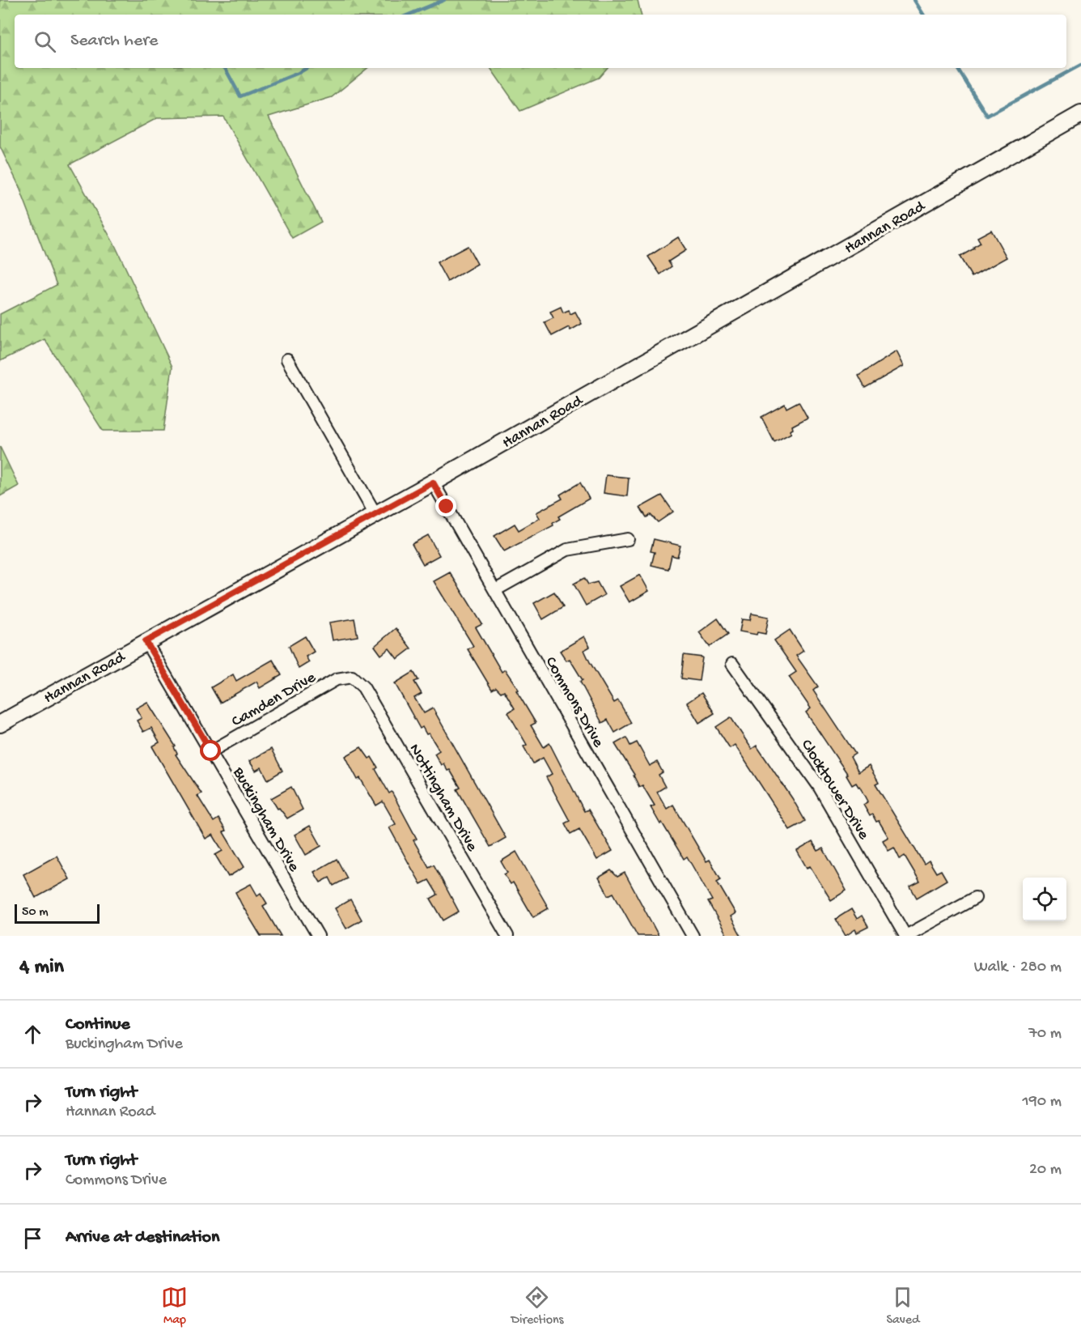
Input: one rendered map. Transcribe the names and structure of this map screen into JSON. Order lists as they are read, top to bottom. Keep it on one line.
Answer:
{"streets":{"street":["Hannan Road","Camden Drive","Commons Drive","Clocktower Drive","Nottingham Drive","Buckingham Drive"]},"crossings":[["Hannan Road","Commons Drive"],["Hannan Road","Buckingham Drive"],["Camden Drive","Nottingham Drive"],["Camden Drive","Buckingham Drive"]],"scale_bar":"50 m","page":{"search":"Search here","scale":"50 m","heading":["4 min","Walk · 280 m"],"list":[["Continue","Buckingham Drive","70 m"],["Turn right","Hannan Road","190 m"],["Turn right","Commons Drive","20 m"],"Arrive at destination"],"nav":["Map","Directions","Saved"]}}
